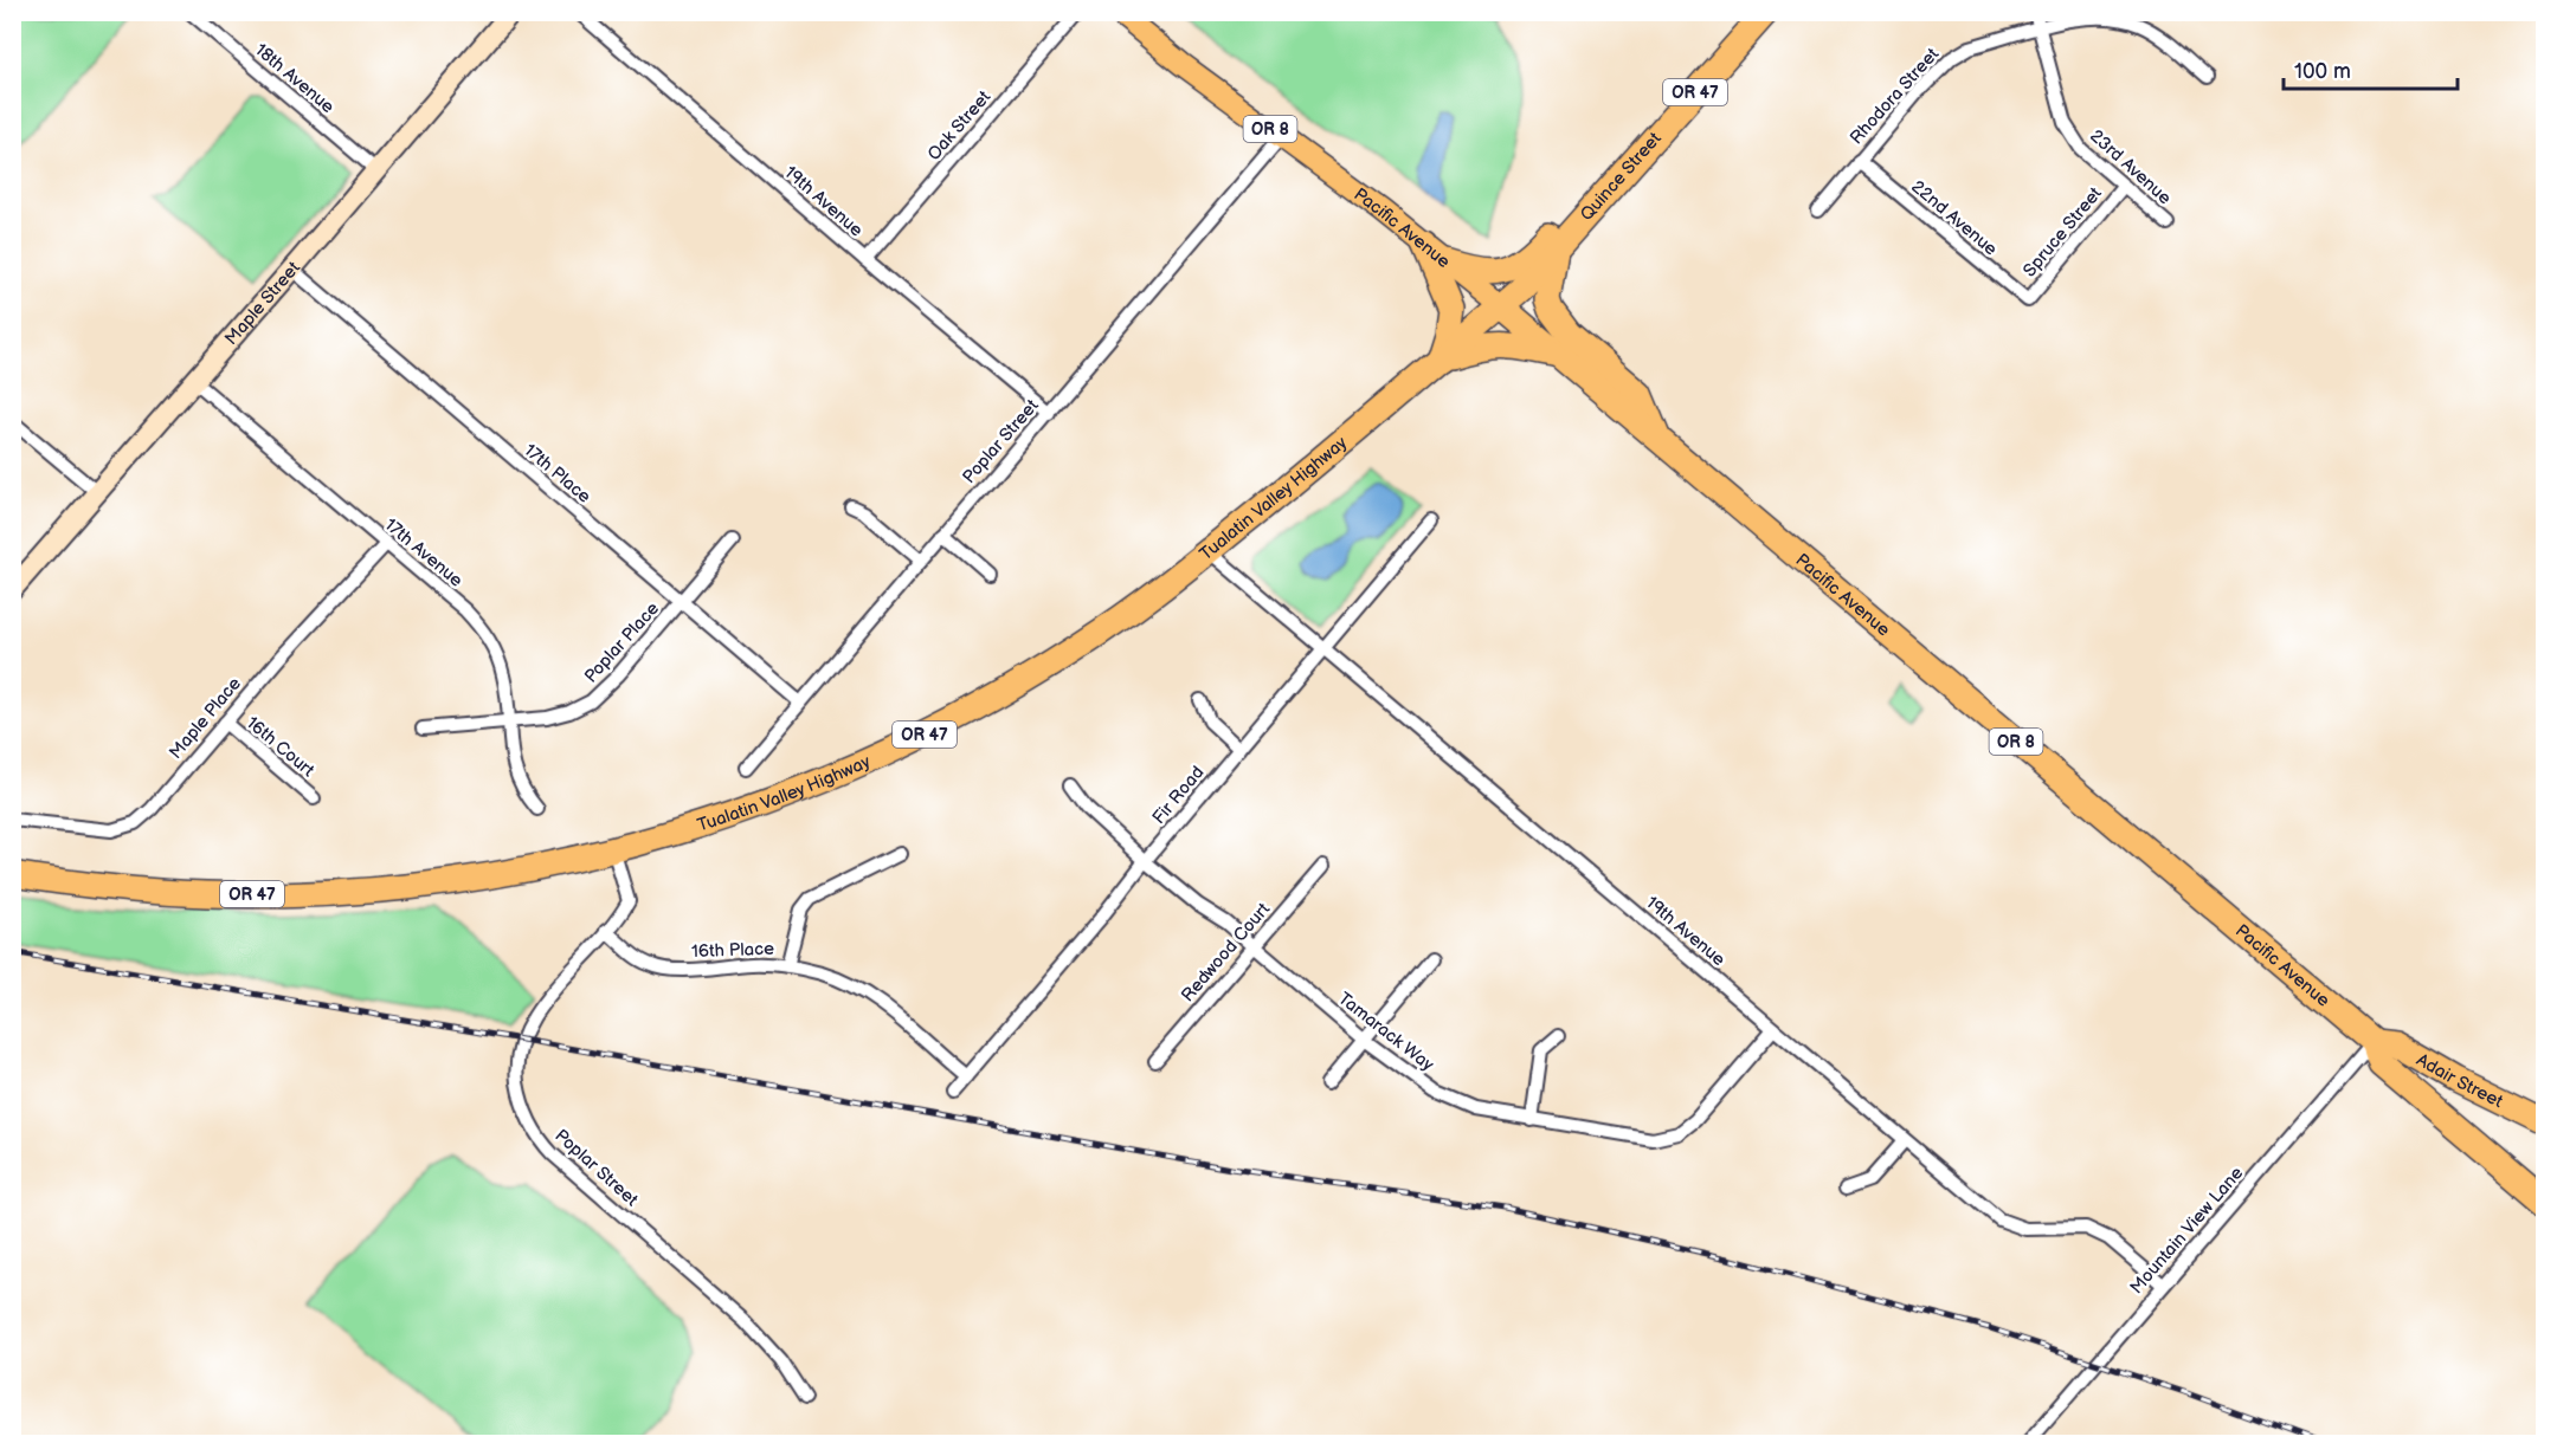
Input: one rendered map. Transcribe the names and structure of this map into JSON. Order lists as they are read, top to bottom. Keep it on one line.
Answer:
{"streets":{"highway":["OR 47","OR 8","Quince Street","Pacific Avenue","Tualatin Valley Highway","Adair Street"],"street":["18th Avenue","Rhodora Street","Oak Street","23rd Avenue","19th Avenue","22nd Avenue","Spruce Street","Maple Street","Poplar Street","17th Place","17th Avenue","Poplar Place","Maple Place","16th Court","Fir Road","16th Place","Redwood Court","Tamarack Way","Mountain View Lane"]},"crossings":[["18th Avenue","Maple Street"],["Rhodora Street","23rd Avenue"],["Rhodora Street","22nd Avenue"],["Oak Street","19th Avenue"],["23rd Avenue","Spruce Street"],["Quince Street","Pacific Avenue"],["Quince Street","Tualatin Valley Highway"],["19th Avenue","Poplar Street"],["19th Avenue","Tualatin Valley Highway"],["19th Avenue","Fir Road"],["19th Avenue","Tamarack Way"],["19th Avenue","Mountain View Lane"],["22nd Avenue","Spruce Street"],["Pacific Avenue","Poplar Street"],["Pacific Avenue","Tualatin Valley Highway"],["Pacific Avenue","Adair Street"],["Pacific Avenue","Mountain View Lane"],["Maple Street","17th Place"],["Maple Street","17th Avenue"],["Poplar Street","17th Place"],["Poplar Street","Tualatin Valley Highway"],["Poplar Street","16th Place"],["17th Place","Poplar Place"],["17th Avenue","Poplar Place"],["17th Avenue","Maple Place"],["Maple Place","16th Court"],["Fir Road","16th Place"],["Fir Road","Tamarack Way"],["Redwood Court","Tamarack Way"],["Adair Street","Mountain View Lane"]],"scale_bar":"100 m"}
